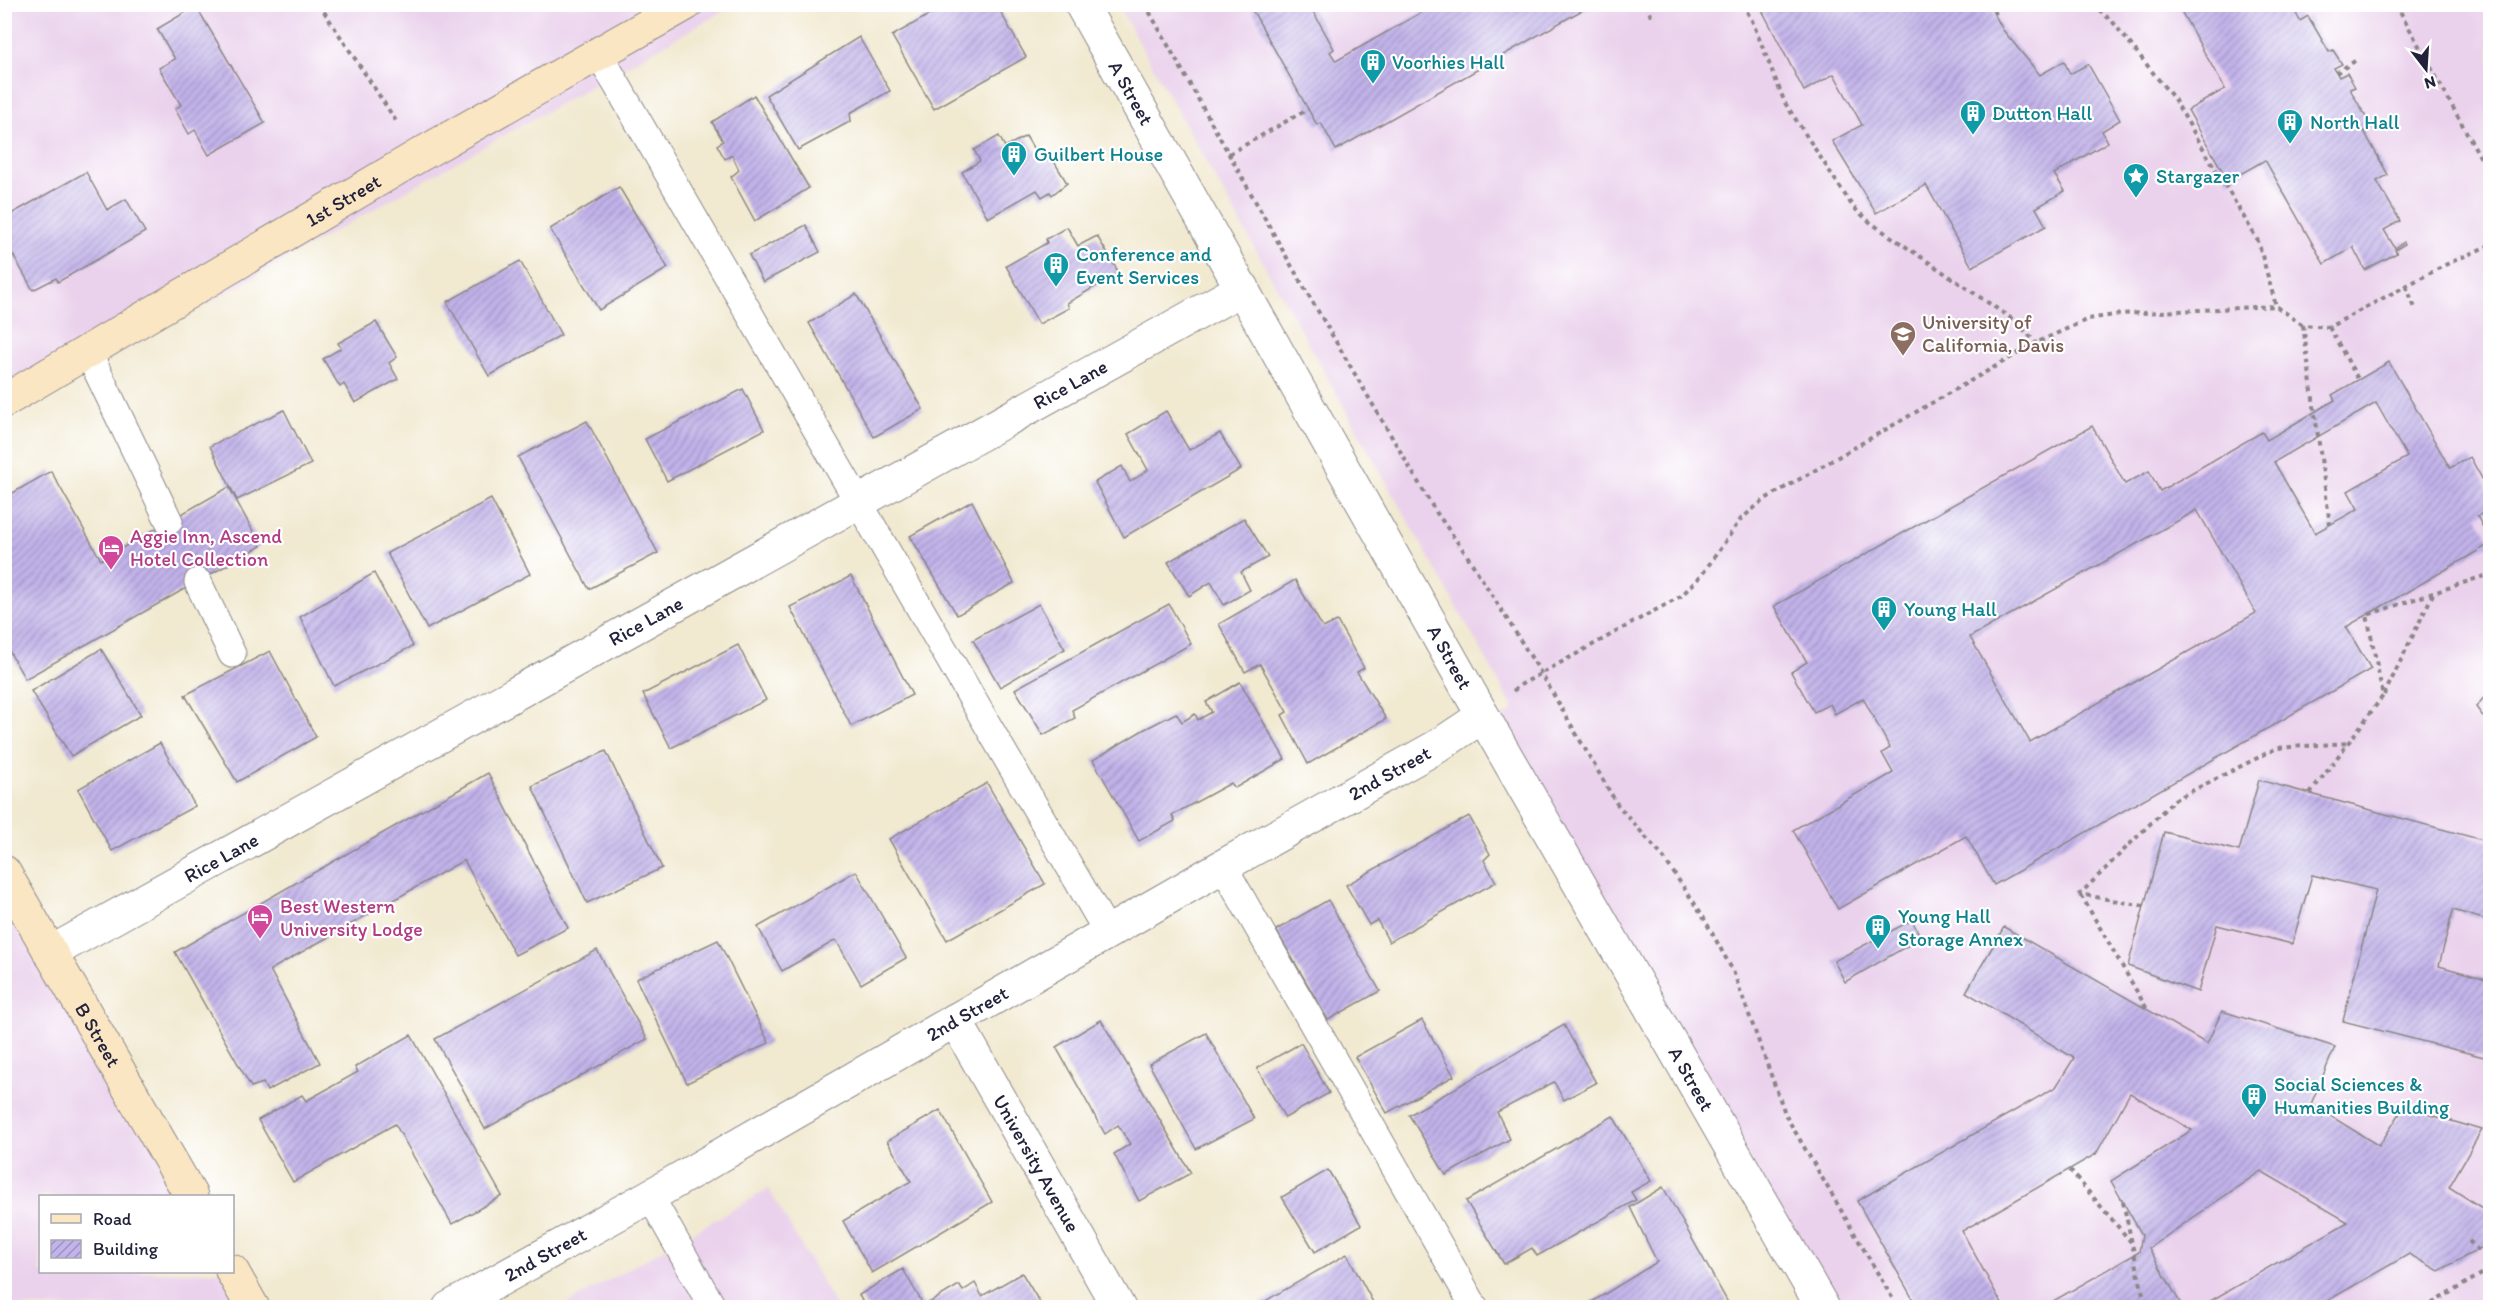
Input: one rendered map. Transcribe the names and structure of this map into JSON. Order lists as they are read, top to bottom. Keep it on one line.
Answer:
{"streets":{"street":["A Street","1st Street","Rice Lane","2nd Street","B Street","University Avenue"]},"crossings":[["A Street","Rice Lane"],["A Street","2nd Street"],["Rice Lane","B Street"],["2nd Street","University Avenue"]],"places":{"building":["Voorhies Hall","Dutton Hall","North Hall","Guilbert House","Conference and Event Services","Young Hall","Young Hall Storage Annex","Social Sciences & Humanities Building"],"place":["Stargazer"],"school or university":["University of California, Davis"],"hotel":["Aggie Inn, Ascend Hotel Collection","Best Western University Lodge"]},"legend":["Road","Building"],"north":"bottom"}
